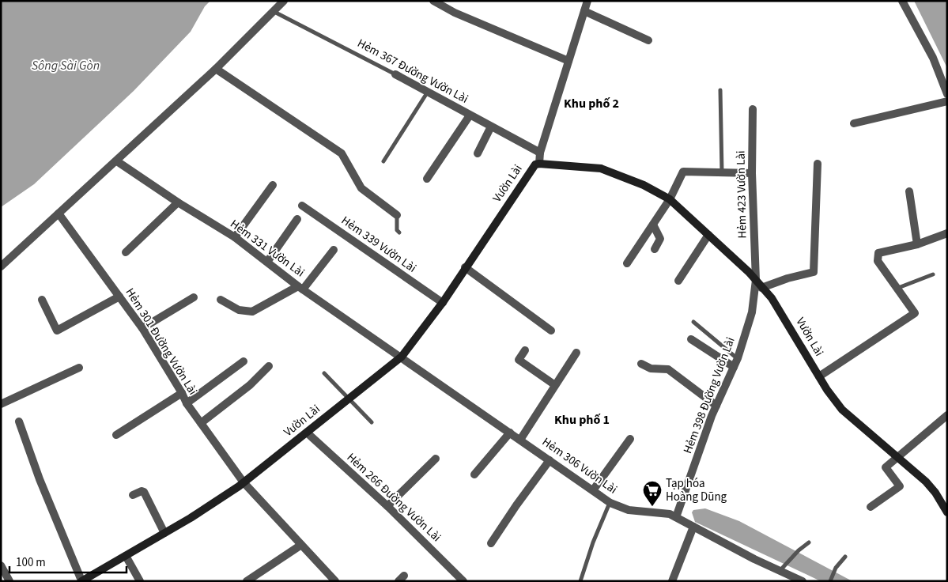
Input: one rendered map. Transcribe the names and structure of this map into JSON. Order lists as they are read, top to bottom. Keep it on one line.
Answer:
{"streets":{"main road":["Vườn Lài"],"street":["Hẻm 367 Đường Vườn Lài","Hẻm 423 Vườn Lài","Hẻm 339 Vườn Lài","Hẻm 331 Vườn Lài","Hẻm 301 Đường Vườn Lài","Hẻm 398 Đường Vườn Lài","Hẻm 306 Vườn Lài","Hẻm 266 Đường Vườn Lài"]},"crossings":[["Vườn Lài","Hẻm 423 Vườn Lài"],["Vườn Lài","Hẻm 339 Vườn Lài"],["Vườn Lài","Hẻm 331 Vườn Lài"],["Vườn Lài","Hẻm 301 Đường Vườn Lài"],["Vườn Lài","Hẻm 398 Đường Vườn Lài"],["Vườn Lài","Hẻm 306 Vườn Lài"],["Vườn Lài","Hẻm 266 Đường Vườn Lài"],["Hẻm 423 Vườn Lài","Hẻm 398 Đường Vườn Lài"],["Hẻm 331 Vườn Lài","Hẻm 306 Vườn Lài"],["Hẻm 398 Đường Vườn Lài","Hẻm 306 Vườn Lài"]],"districts":["Khu phố 2","Khu phố 1"],"water":["Sông Sài Gòn"],"places":{"supermarket":["Tạp hóa Hoàng Dũng"]},"scale_bar":"100 m"}
